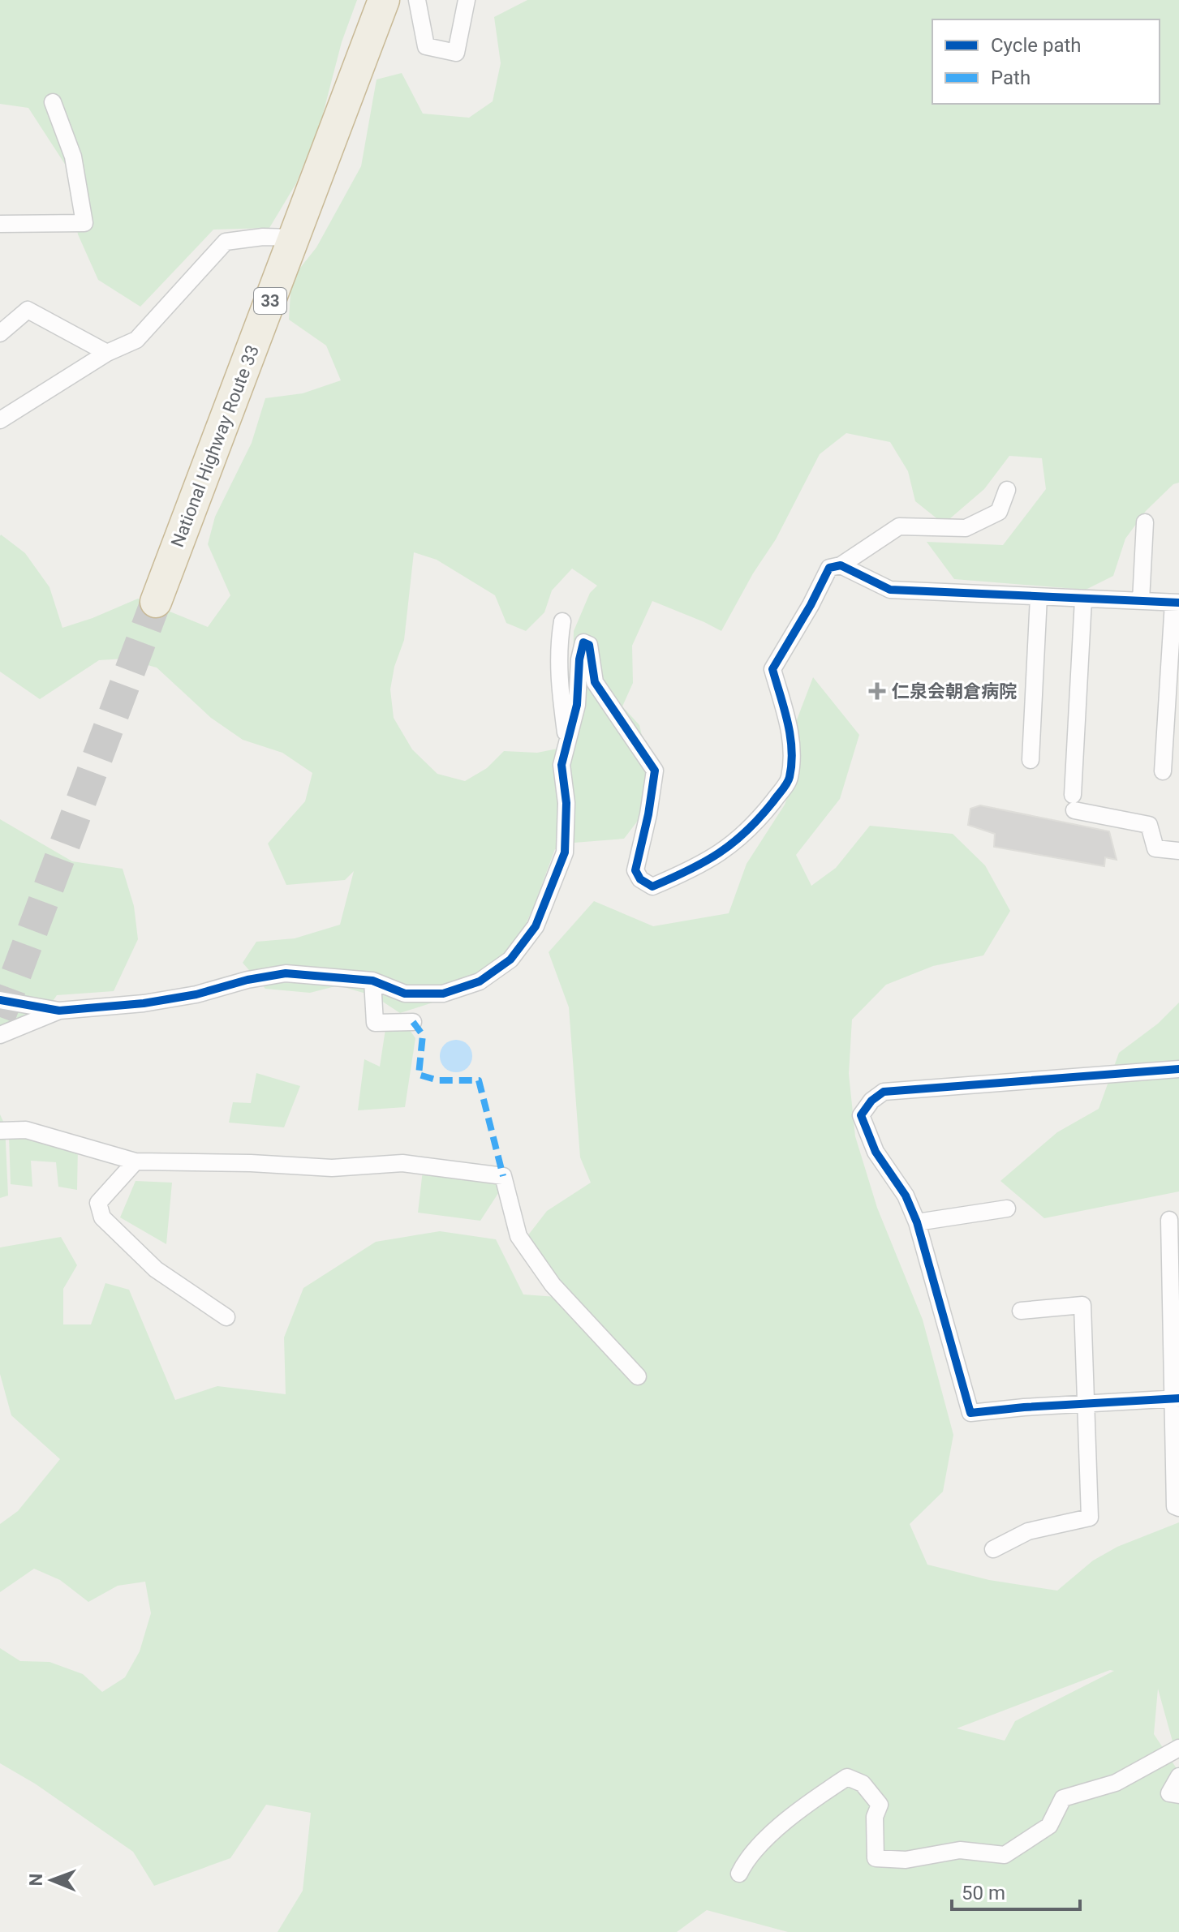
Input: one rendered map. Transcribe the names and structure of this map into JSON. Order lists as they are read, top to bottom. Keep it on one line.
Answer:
{"streets":{"highway":["33","National Highway Route 33"]},"places":{"health":["仁泉会朝倉病院"]},"legend":["Cycle path","Path"],"scale_bar":"50 m","north":"left"}
